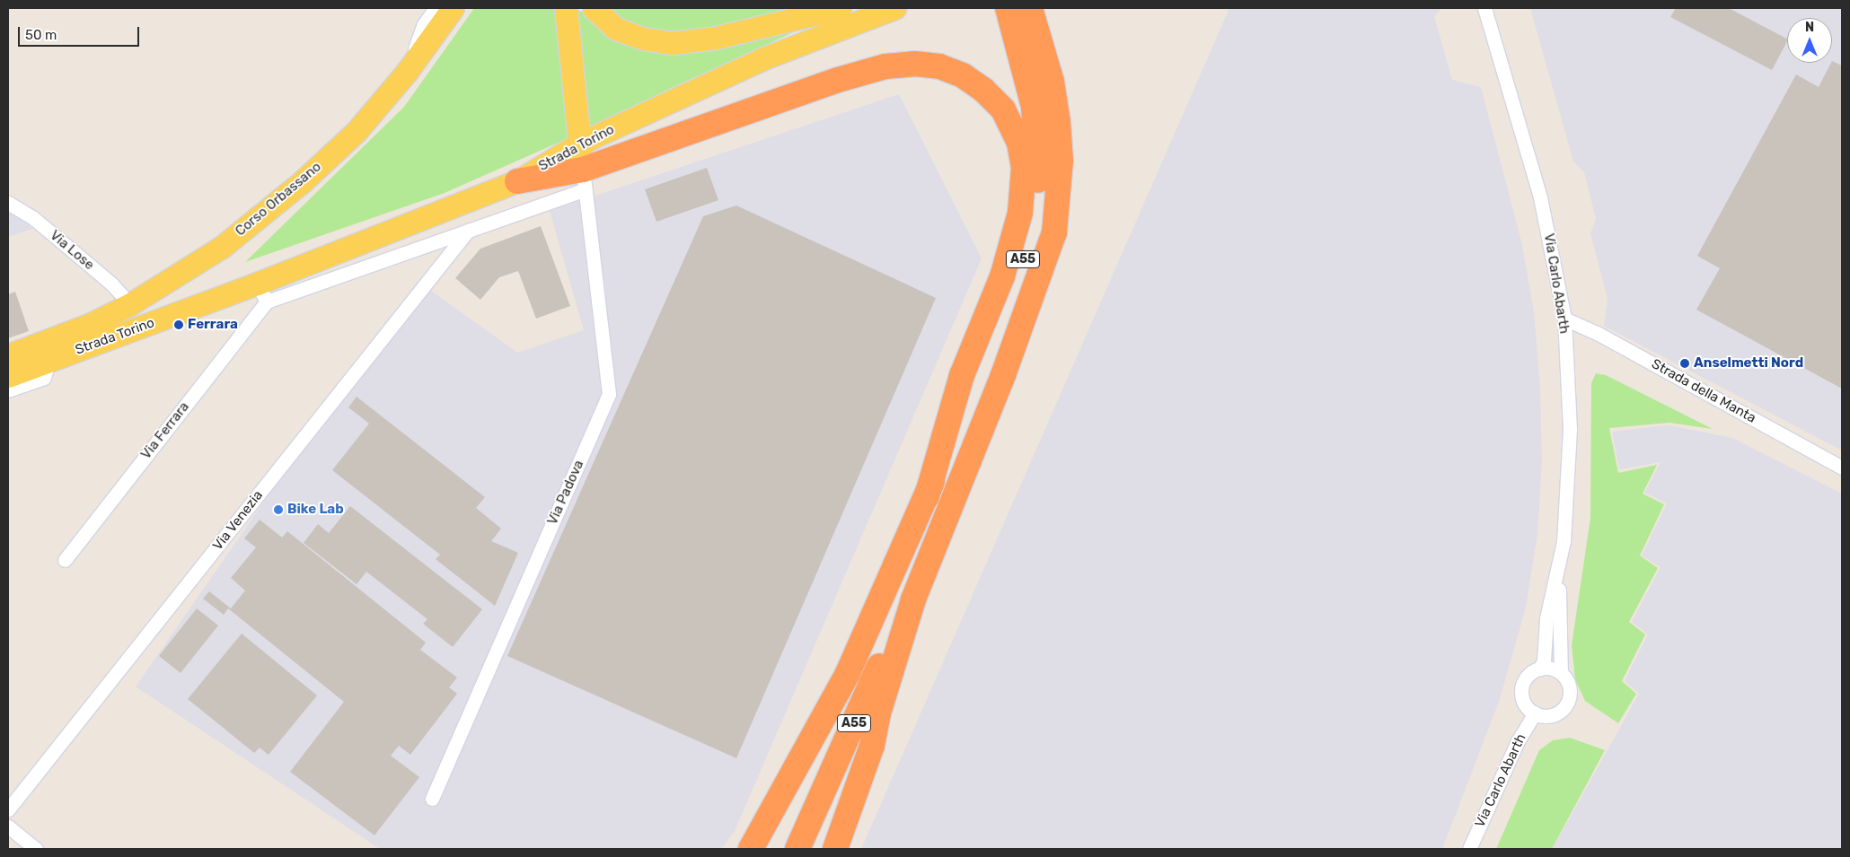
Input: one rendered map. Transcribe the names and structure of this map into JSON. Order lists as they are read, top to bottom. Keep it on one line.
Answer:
{"streets":{"highway":["A55"],"main road":["Strada Torino","Corso Orbassano"],"street":["Via Lose","Via Carlo Abarth","Strada della Manta","Via Ferrara","Via Padova","Via Venezia"]},"crossings":[["Strada Torino","Corso Orbassano"],["Strada Torino","Via Lose"],["Strada Torino","Via Ferrara"],["Strada Torino","Via Padova"],["Strada Torino","Via Venezia"],["Corso Orbassano","Via Lose"],["Via Carlo Abarth","Strada della Manta"]],"places":["Ferrara","Anselmetti Nord","Bike Lab"],"scale_bar":"50 m","north":"top"}
